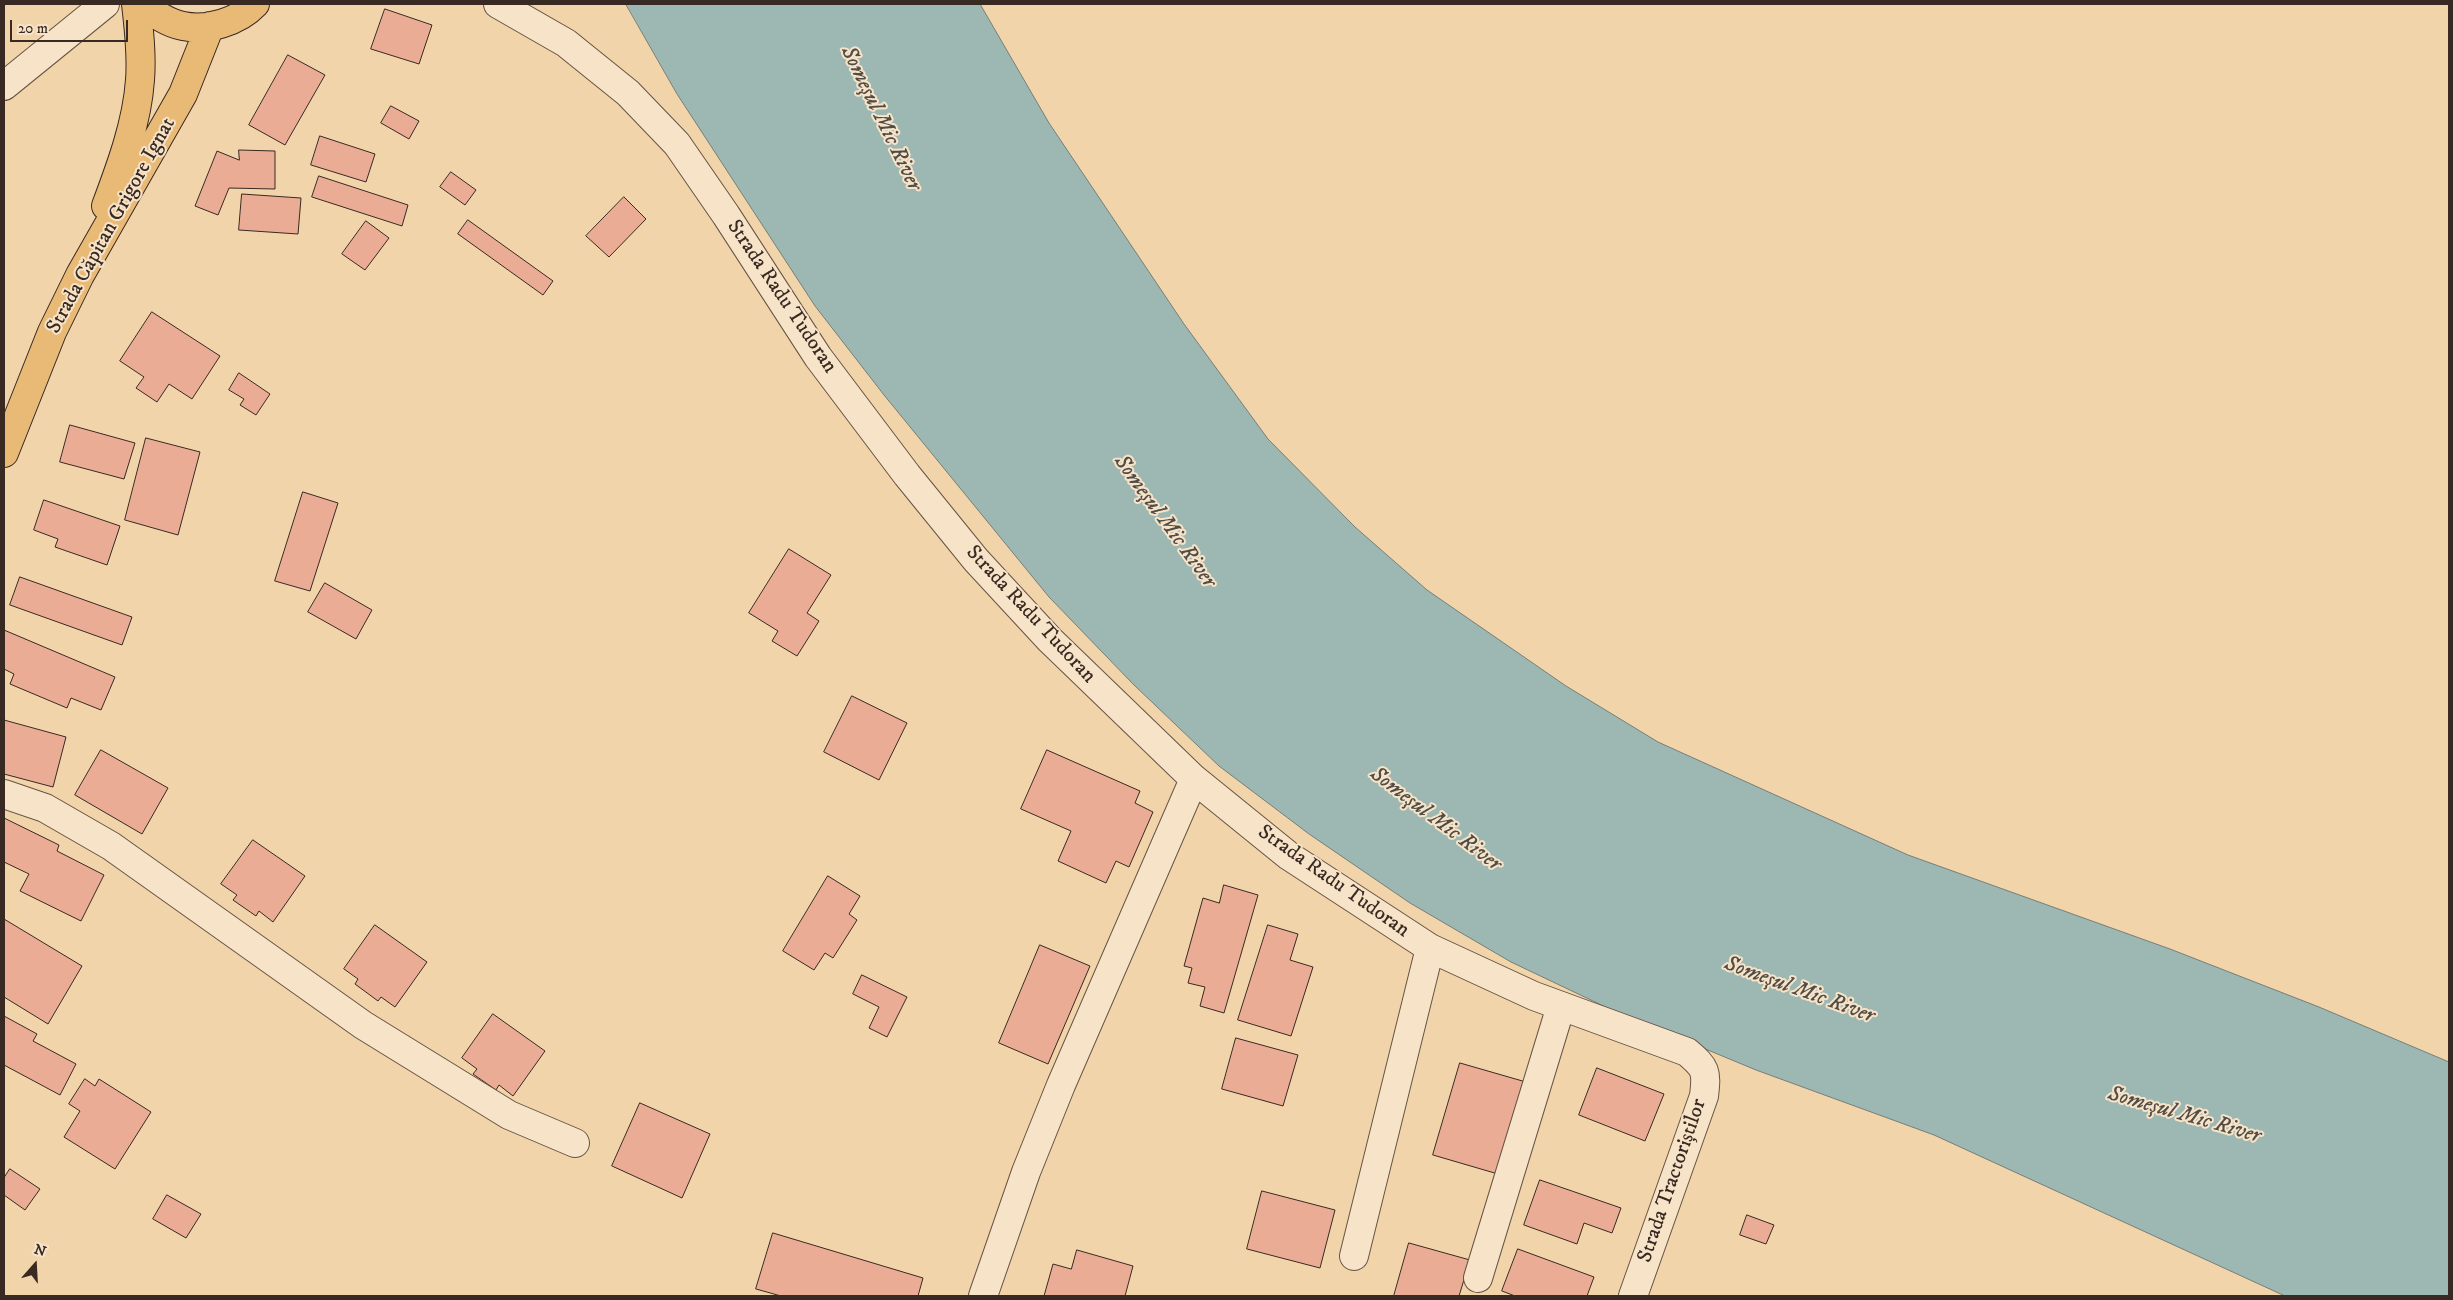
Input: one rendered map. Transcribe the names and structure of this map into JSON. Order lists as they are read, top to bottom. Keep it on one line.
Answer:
{"streets":{"main road":["Strada Căpitan Grigore Ignat"],"street":["Strada Radu Tudoran","Strada Tractoriștilor"]},"crossings":[["Strada Radu Tudoran","Strada Tractoriștilor"]],"water":["Someşul Mic River"],"scale_bar":"20 m","north":"top"}
